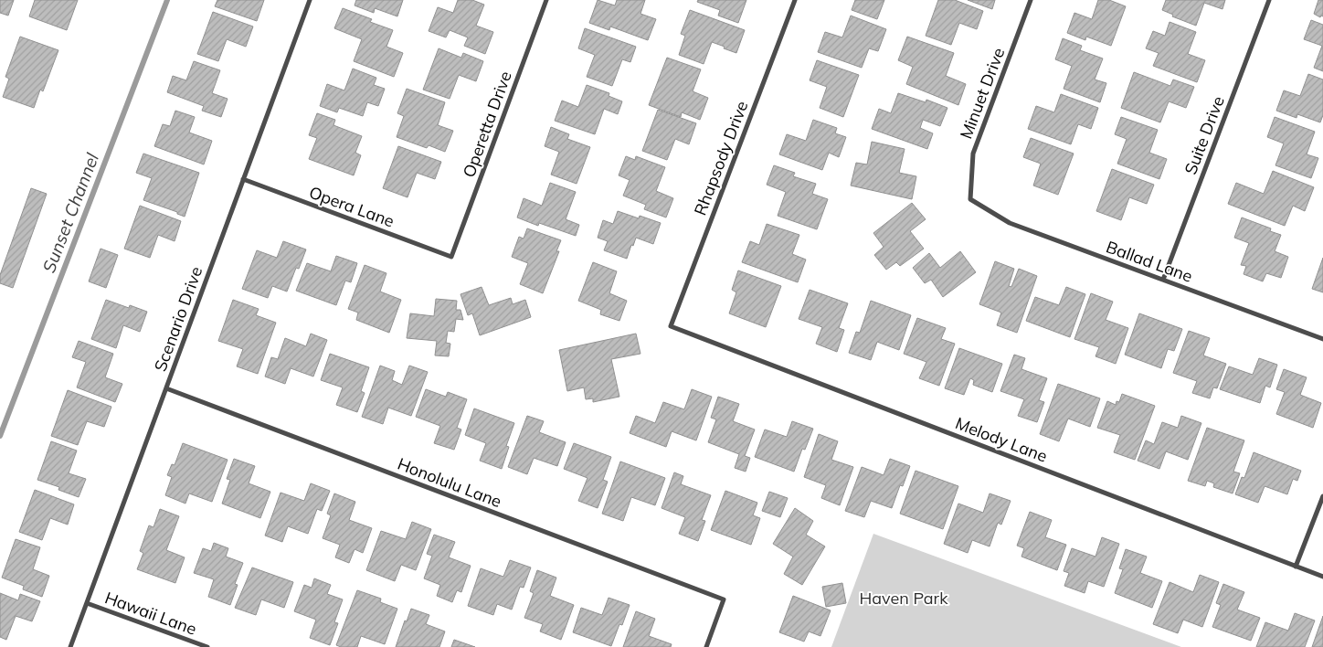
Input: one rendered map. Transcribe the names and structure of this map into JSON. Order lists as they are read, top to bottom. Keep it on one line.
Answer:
{"streets":{"street":["Minuet Drive","Operetta Drive","Suite Drive","Rhapsody Drive","Opera Lane","Ballad Lane","Scenario Drive","Melody Lane","Honolulu Lane","Hawaii Lane"]},"crossings":[["Minuet Drive","Ballad Lane"],["Operetta Drive","Opera Lane"],["Suite Drive","Ballad Lane"],["Rhapsody Drive","Melody Lane"],["Opera Lane","Scenario Drive"],["Scenario Drive","Honolulu Lane"],["Scenario Drive","Hawaii Lane"]],"water":["Sunset Channel"],"parks":["Haven Park"]}
